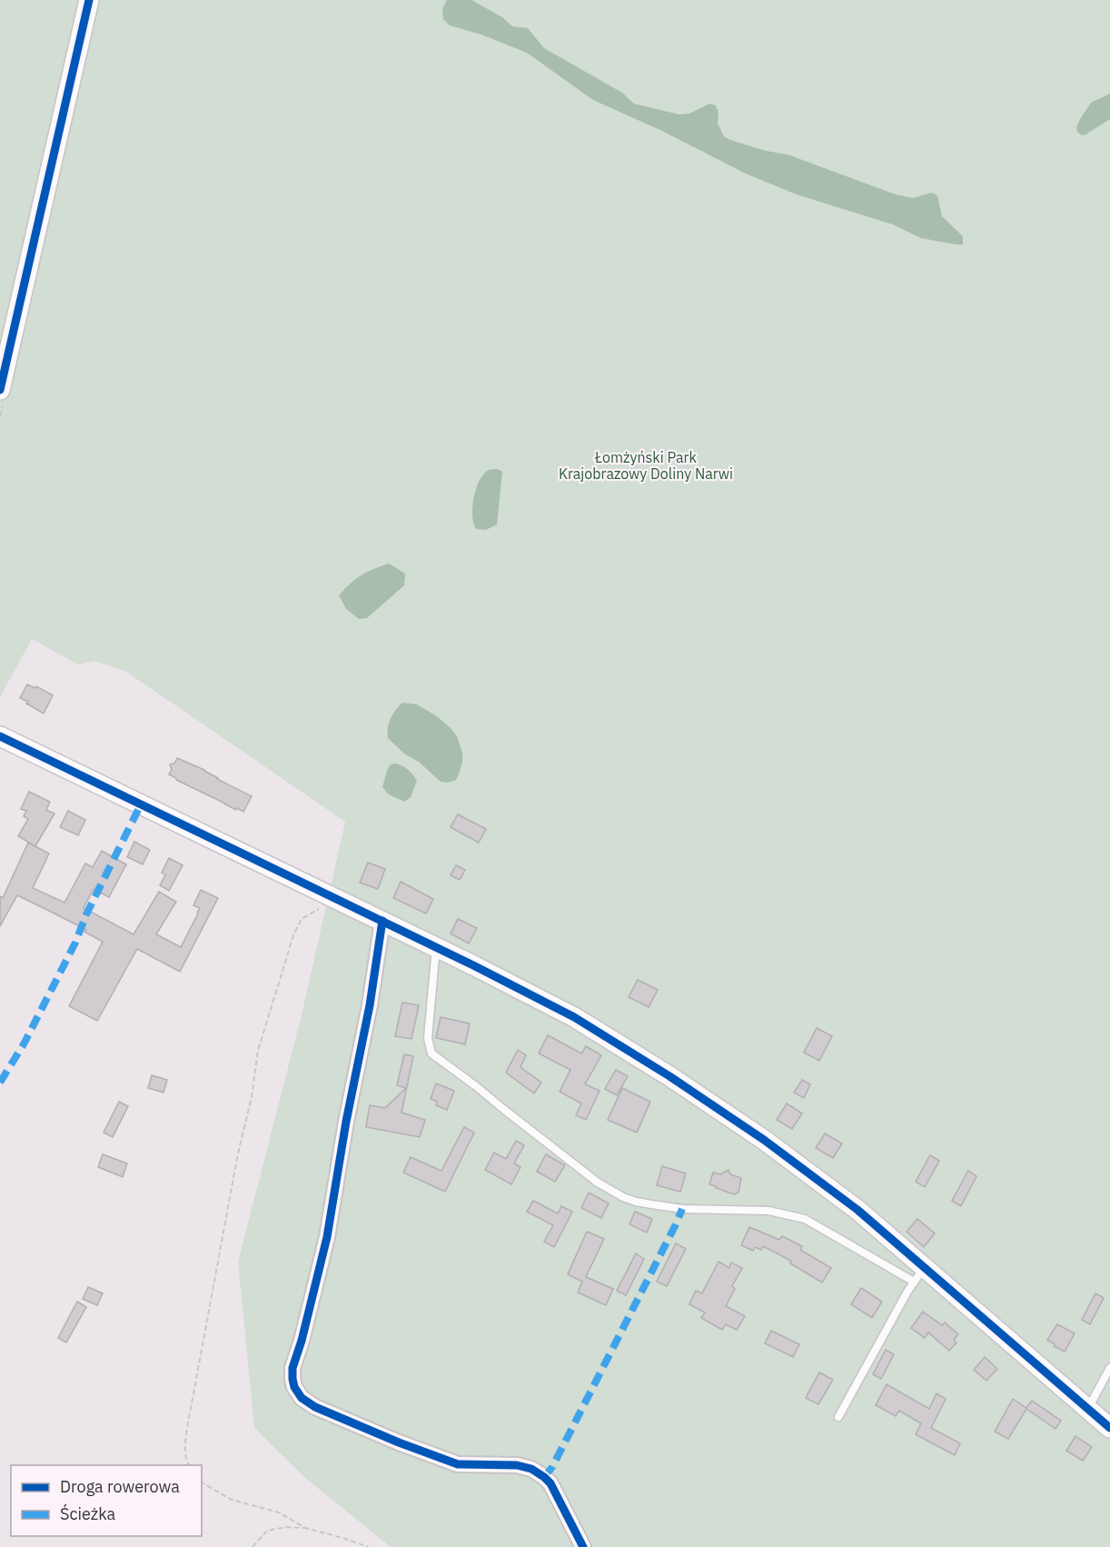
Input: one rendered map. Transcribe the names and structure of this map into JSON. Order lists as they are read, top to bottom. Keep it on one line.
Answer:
{"parks":["Łomżyński Park Krajobrazowy Doliny Narwi"],"legend":["Droga rowerowa","Ścieżka"]}
